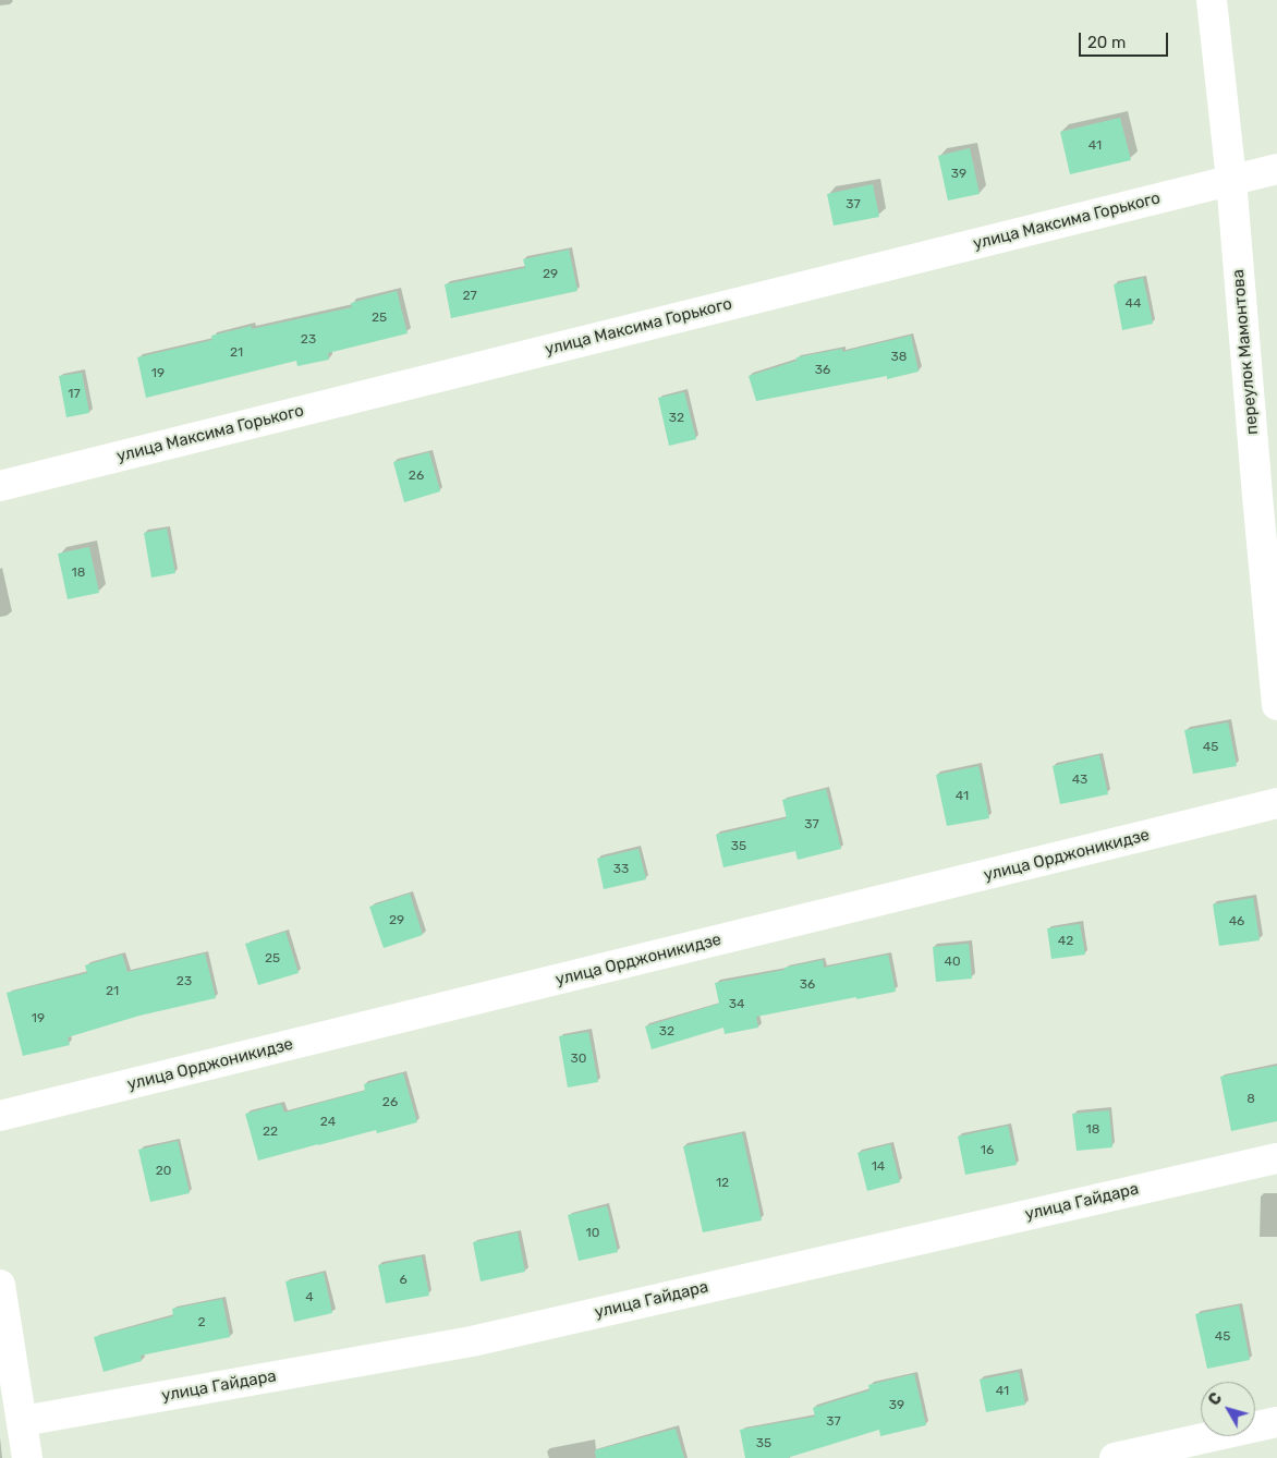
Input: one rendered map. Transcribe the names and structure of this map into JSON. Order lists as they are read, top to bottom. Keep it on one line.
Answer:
{"streets":{"street":["улица Максима Горького","переулок Мамонтова","улица Орджоникидзе","улица Гайдара"]},"crossings":[["улица Максима Горького","переулок Мамонтова"]],"house_numbers":["41","39","37","29","27","44","25","23","21","38","36","19","17","32","26","18","45","43","41","37","35","33","29","46","42","25","40","23","36","21","34","19","32","30","8","26","24","18","22","16","14","20","12","10","6","4","2","45","41","39","37","35"],"scale_bar":"20 m","north":"top left"}
